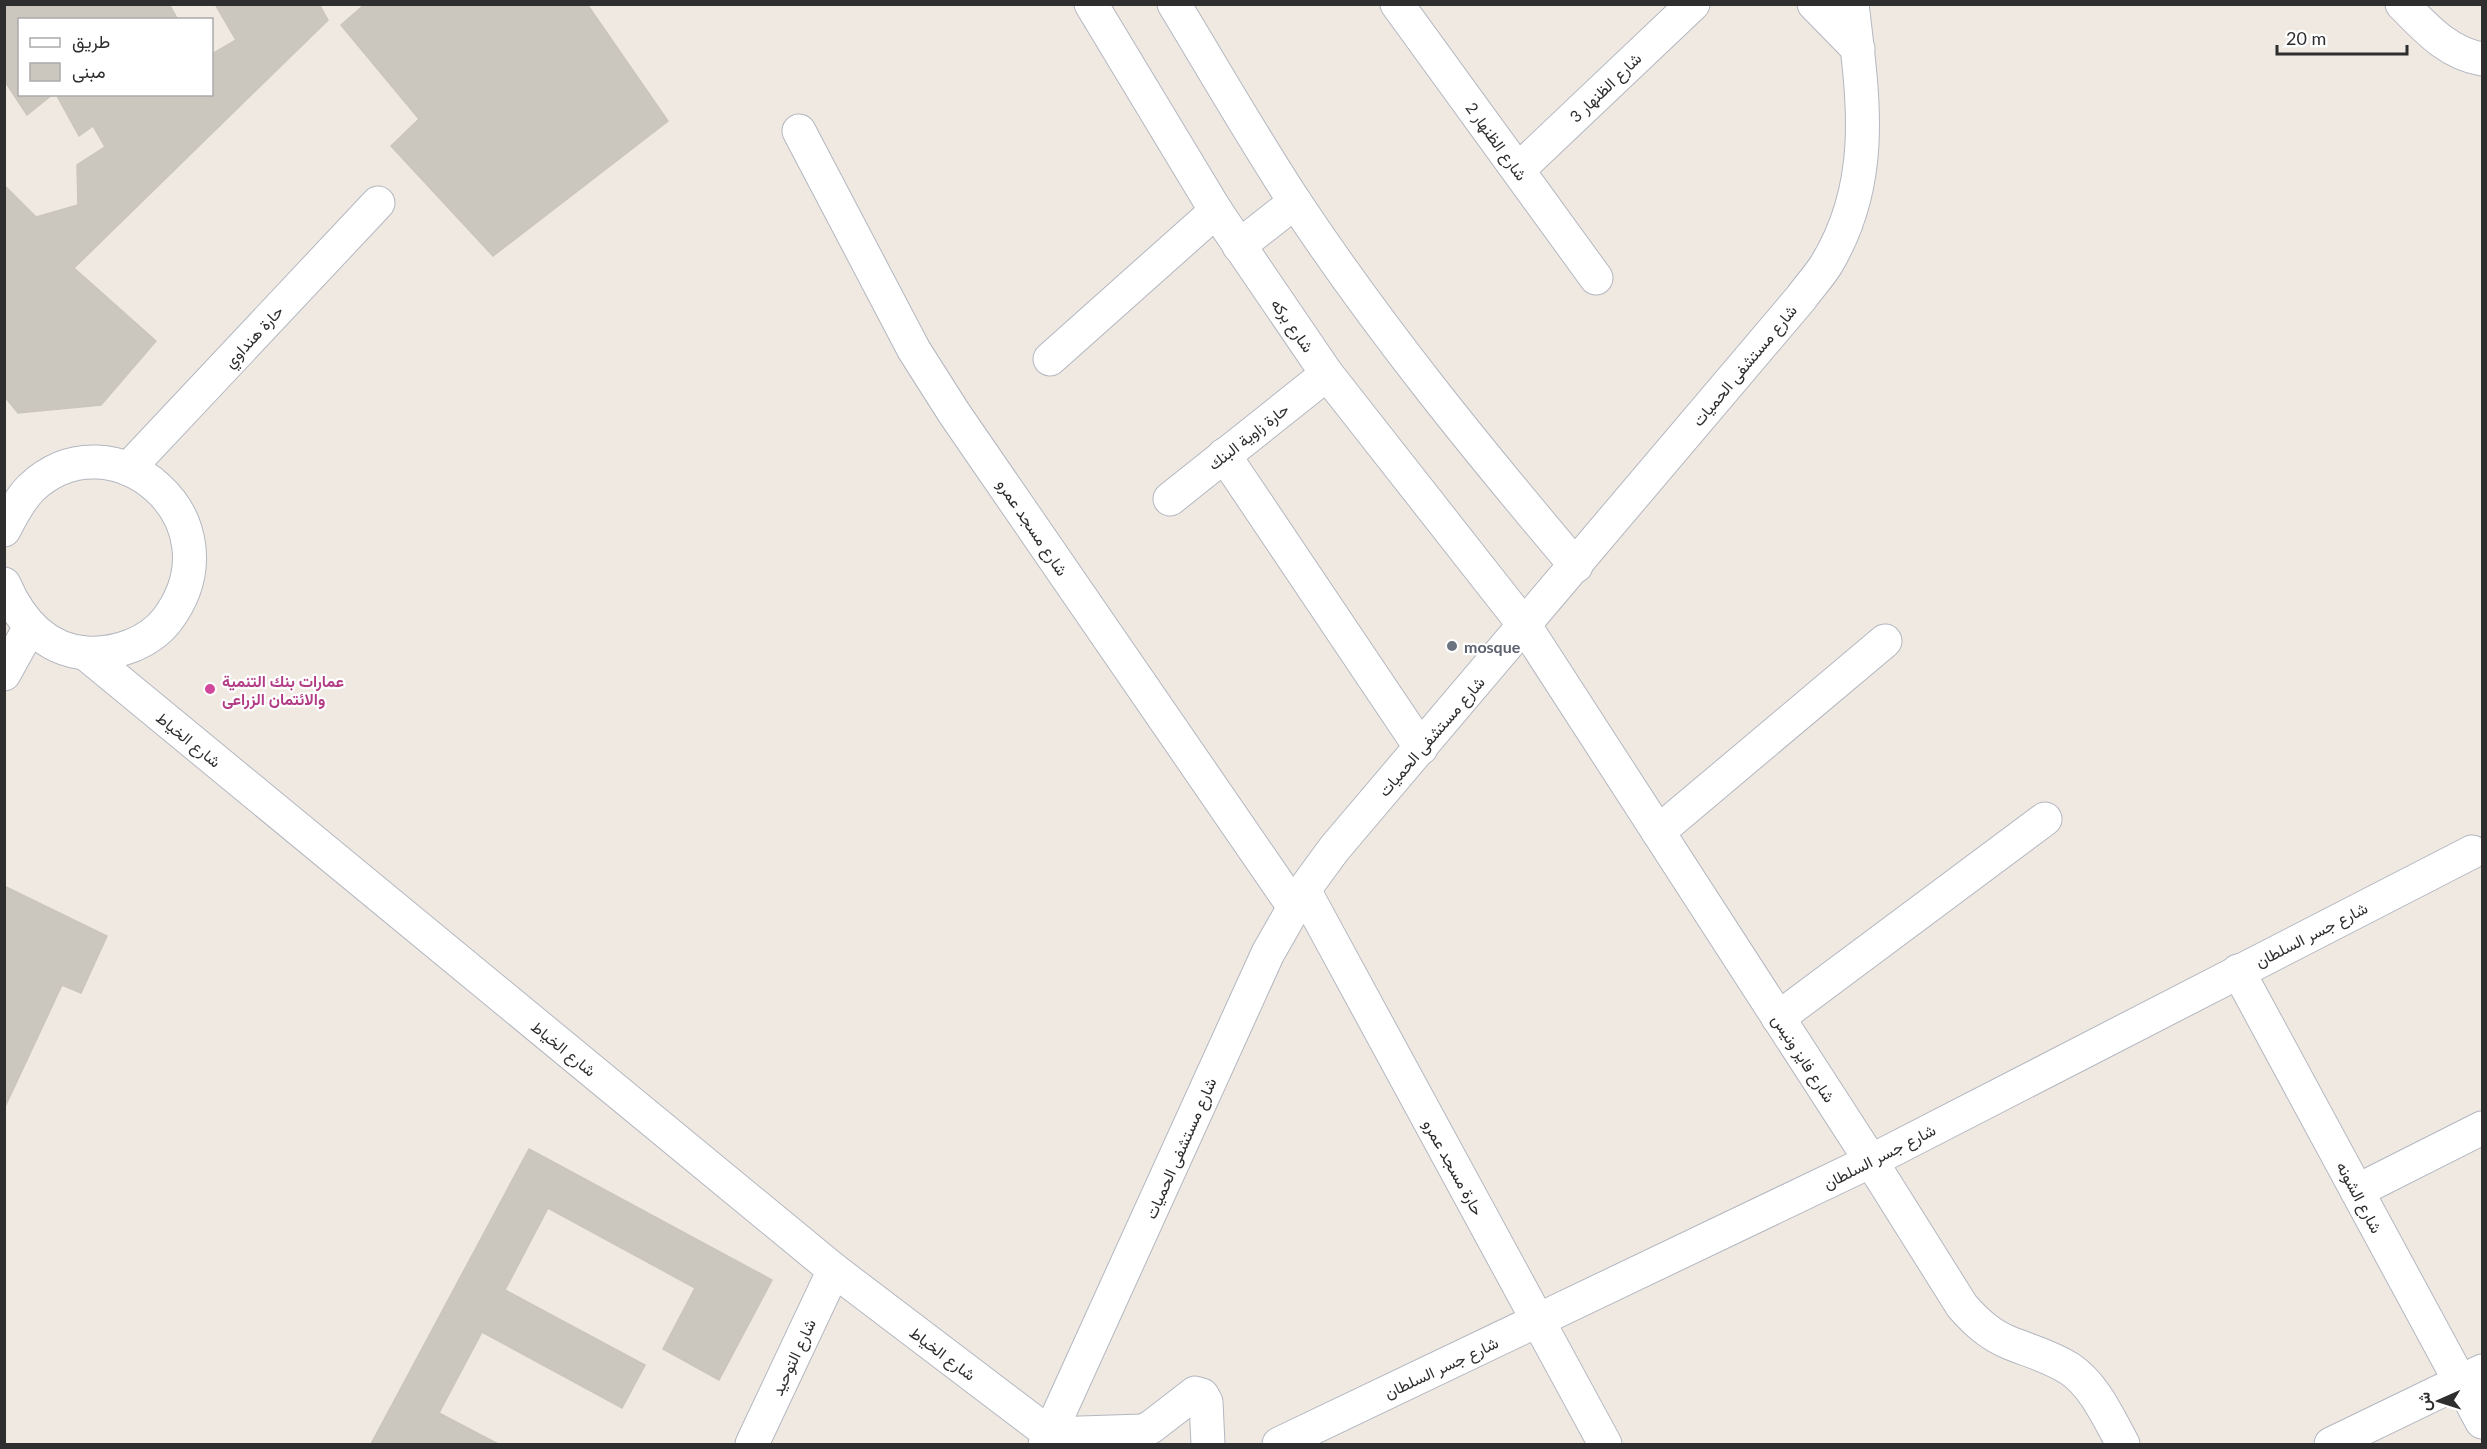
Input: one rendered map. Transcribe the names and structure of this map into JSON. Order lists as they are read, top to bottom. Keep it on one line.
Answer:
{"streets":{"street":["شارع الظنهار 3","شارع الظنهار 2","شارع بركه","حارة هنداوي","شارع مستشفى الحميات","حارة زاوية البنك","شارع مسجد عمرو","شارع الخياط","شارع جسر السلطان","شارع فايز ونيس","حارة مسجد عمرو","شارع الشونه","شارع التوحيد"]},"crossings":[["شارع الظنهار 3","شارع الظنهار 2"],["شارع بركه","شارع مستشفى الحميات"],["شارع بركه","حارة زاوية البنك"],["شارع بركه","شارع فايز ونيس"],["شارع مستشفى الحميات","شارع مسجد عمرو"],["شارع مستشفى الحميات","شارع الخياط"],["شارع مستشفى الحميات","شارع فايز ونيس"],["شارع مستشفى الحميات","حارة مسجد عمرو"],["شارع مسجد عمرو","حارة مسجد عمرو"],["شارع الخياط","شارع التوحيد"],["شارع جسر السلطان","شارع فايز ونيس"],["شارع جسر السلطان","حارة مسجد عمرو"],["شارع جسر السلطان","شارع الشونه"]],"places":["mosque","عمارات بنك التنمية والائتمان الزراعى"],"legend":["طريق","مبنى"],"scale_bar":"20 m","north":"left"}
